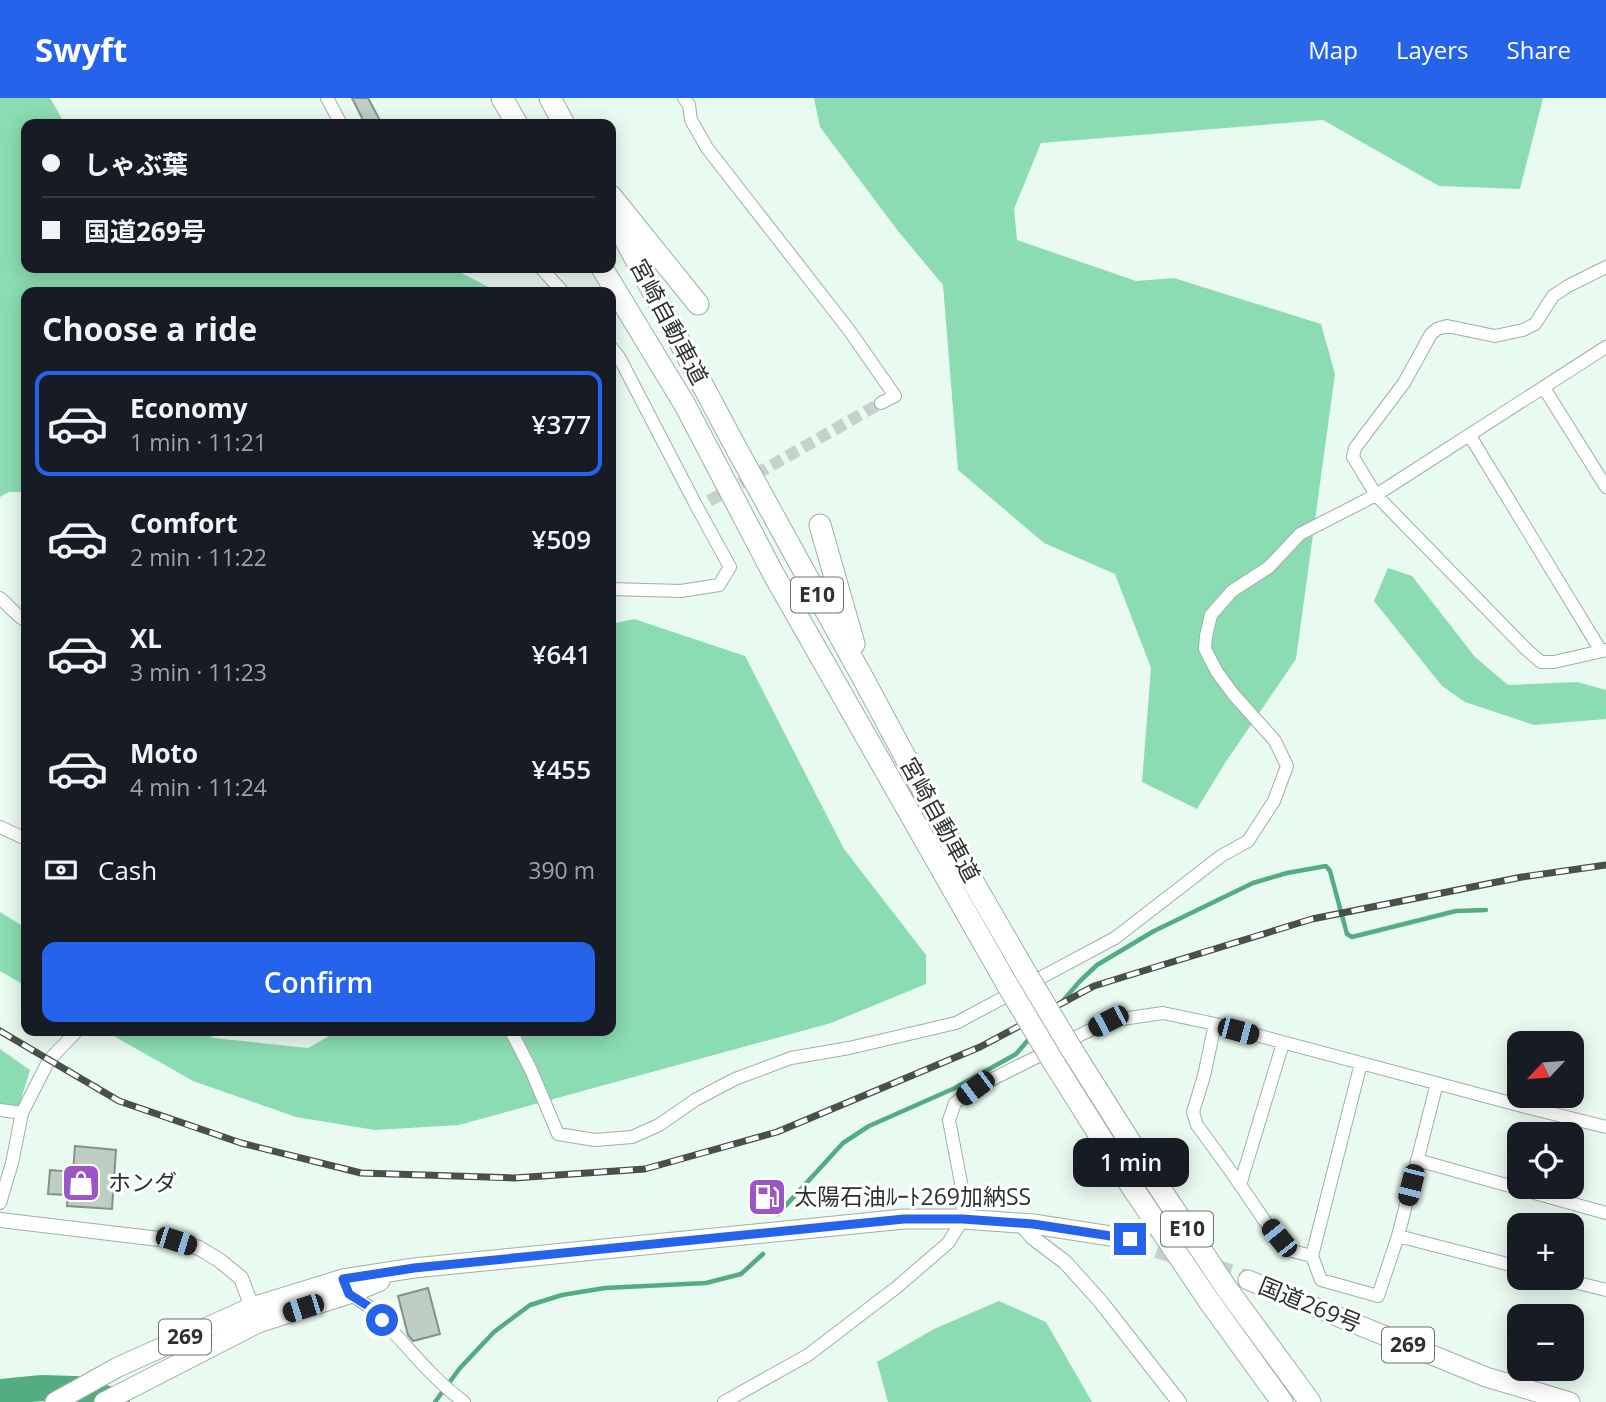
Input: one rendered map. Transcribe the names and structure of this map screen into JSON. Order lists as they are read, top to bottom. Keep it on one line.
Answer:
{"streets":{"highway":["宮崎自動車道","E10","国道269号","269"]},"places":{"shop":["ホンダ"],"fuel station":["太陽石油ﾙｰﾄ269加納SS"]},"north":"bottom left","page":{"header":"Swyft","nav":["Map","Layers","Share"],"banner":["しゃぶ葉","国道269号"],"heading":"Choose a ride","list":[{"name":"Economy","note":"1 min · 11:21","value":"¥377"},{"name":"Comfort","note":"2 min · 11:22","value":"¥509"},{"name":"XL","note":"3 min · 11:23","value":"¥641"},{"name":"Moto","note":"4 min · 11:24","value":"¥455"}],"pay":["Cash","390 m"],"buttons":"Confirm","map_buttons":["+","−"],"bubble":"1 min"}}
